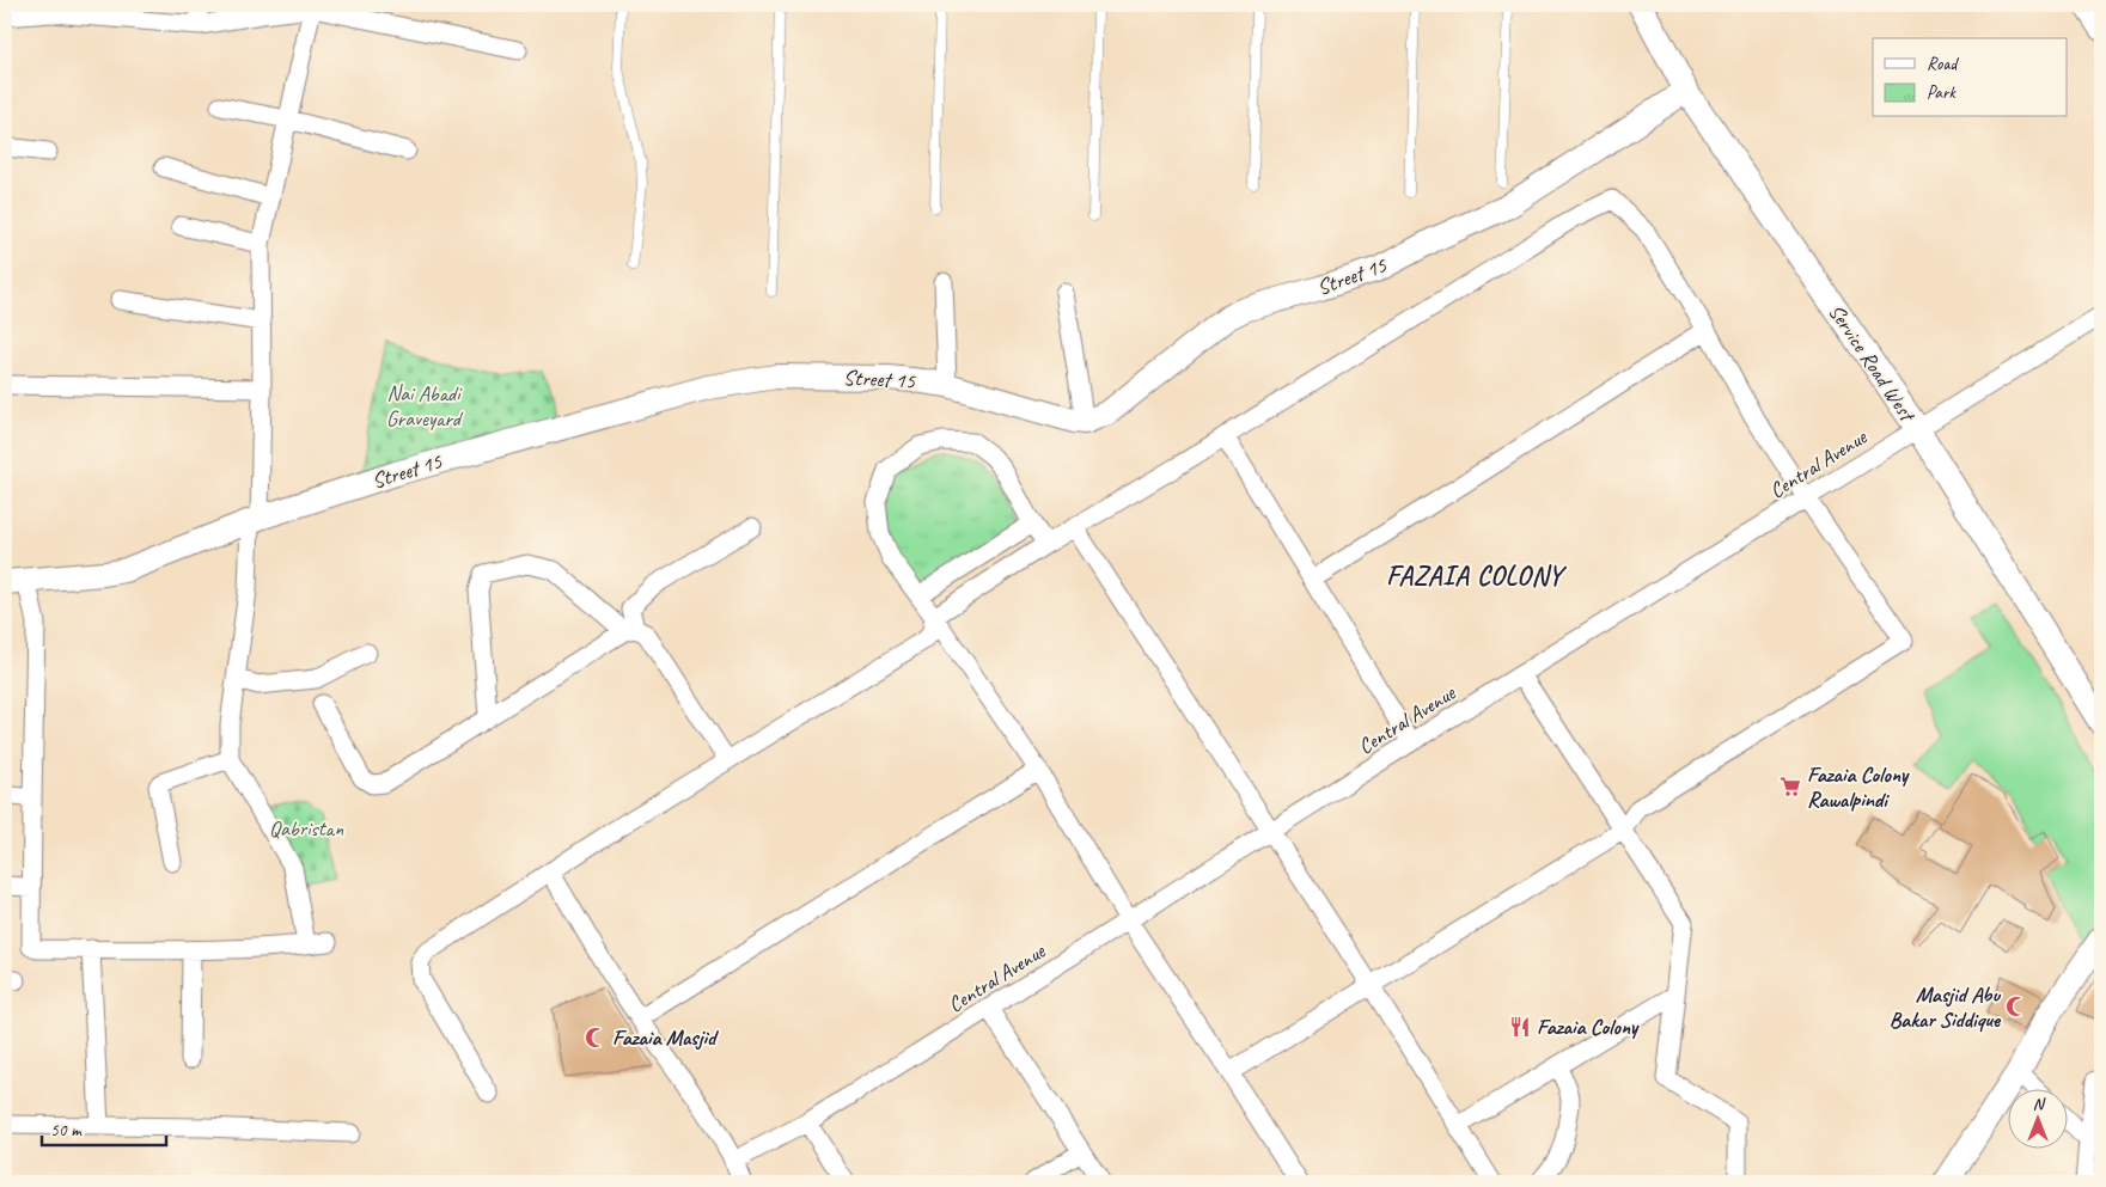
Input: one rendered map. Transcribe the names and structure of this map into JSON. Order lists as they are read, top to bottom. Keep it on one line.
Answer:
{"streets":{"street":["Street 15","Service Road West","Central Avenue"]},"crossings":[["Street 15","Service Road West"],["Service Road West","Central Avenue"]],"districts":["FAZAIA COLONY"],"parks":["Nai Abadi Graveyard","Qabristan"],"places":{"supermarket":["Fazaia Colony Rawalpindi"],"mosque":["Masjid Abu Bakar Siddique","Fazaia Masjid"],"restaurant":["Fazaia Colony"]},"legend":["Road","Park"],"scale_bar":"50 m","north":"top"}
